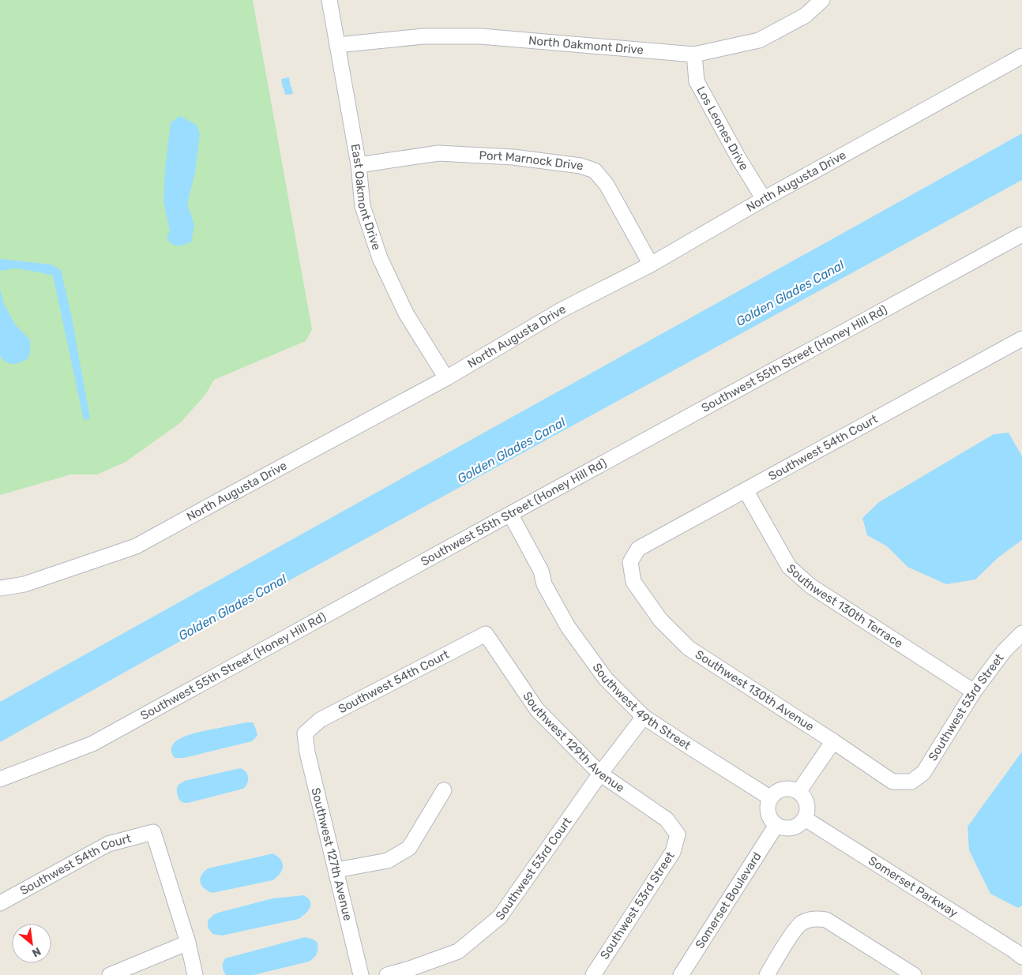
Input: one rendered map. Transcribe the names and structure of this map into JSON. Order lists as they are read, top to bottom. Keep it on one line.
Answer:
{"streets":{"street":["North Oakmont Drive","Los Leones Drive","Port Marnock Drive","North Augusta Drive","East Oakmont Drive","Southwest 55th Street (Honey Hill Rd)","Southwest 54th Court","Southwest 130th Terrace","Southwest 130th Avenue","Southwest 49th Street","Southwest 53rd Street","Southwest 129th Avenue","Southwest 127th Avenue","Southwest 53rd Court","Somerset Parkway","Somerset Boulevard"]},"crossings":[["North Oakmont Drive","Los Leones Drive"],["North Oakmont Drive","East Oakmont Drive"],["Los Leones Drive","North Augusta Drive"],["Port Marnock Drive","North Augusta Drive"],["Port Marnock Drive","East Oakmont Drive"],["North Augusta Drive","East Oakmont Drive"],["Southwest 55th Street (Honey Hill Rd)","Southwest 49th Street"],["Southwest 54th Court","Southwest 130th Terrace"],["Southwest 54th Court","Southwest 130th Avenue"],["Southwest 54th Court","Southwest 129th Avenue"],["Southwest 54th Court","Southwest 127th Avenue"],["Southwest 130th Terrace","Southwest 53rd Street"],["Southwest 130th Avenue","Southwest 53rd Street"],["Southwest 49th Street","Southwest 53rd Court"],["Southwest 49th Street","Somerset Parkway"],["Southwest 49th Street","Somerset Boulevard"],["Southwest 53rd Street","Southwest 129th Avenue"],["Southwest 129th Avenue","Southwest 53rd Court"],["Somerset Parkway","Somerset Boulevard"]],"water":["Golden Glades Canal"],"north":"bottom right"}
